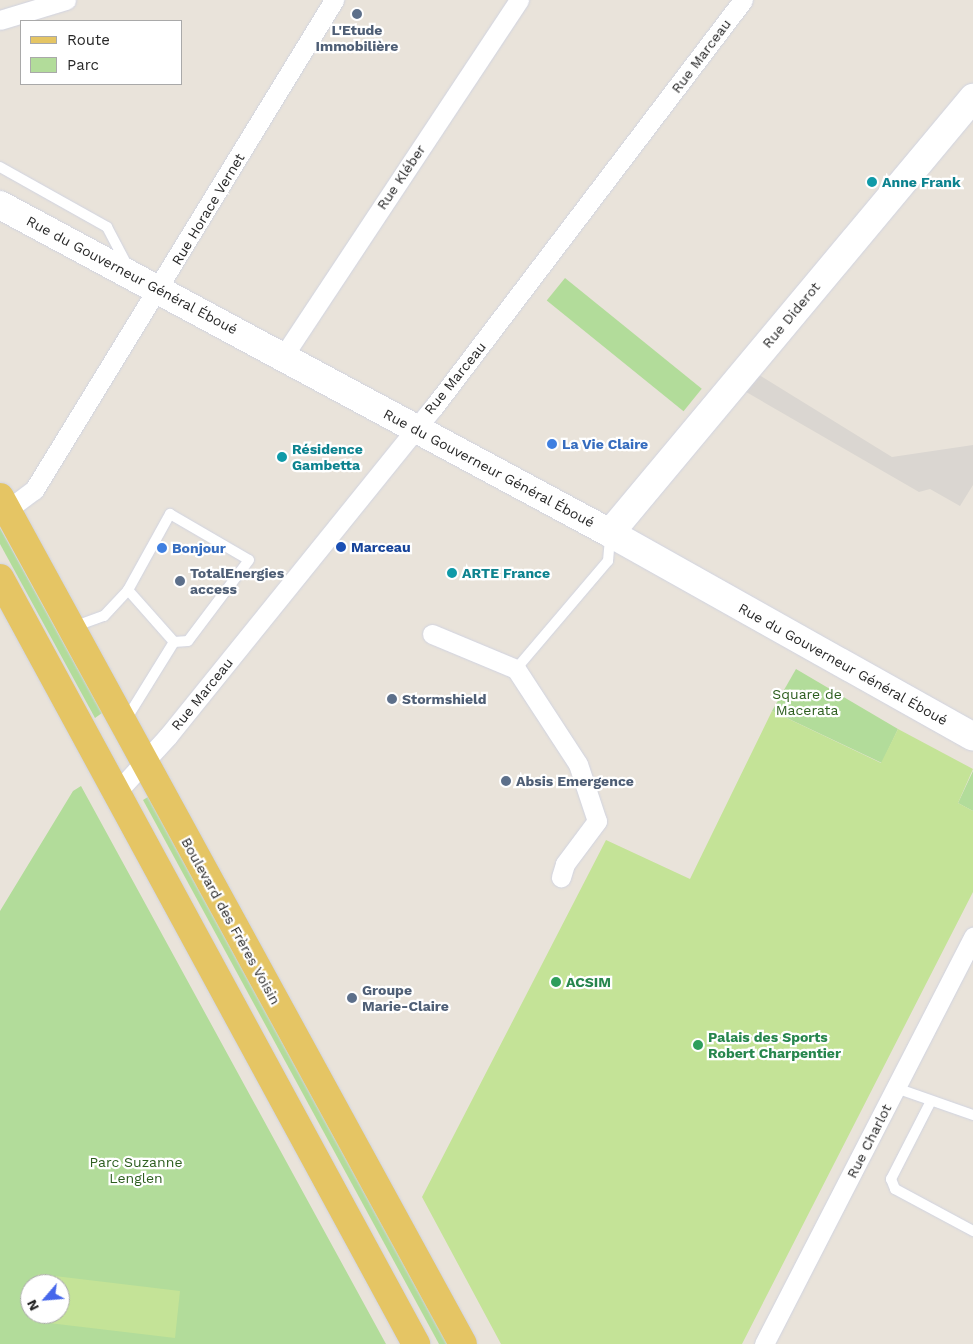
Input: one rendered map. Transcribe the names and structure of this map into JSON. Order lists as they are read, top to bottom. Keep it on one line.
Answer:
{"streets":{"main road":["Rue du Gouverneur Général Éboué","Rue Diderot","Boulevard des Frères Voisin"],"street":["Rue Marceau","Rue Kléber","Rue Horace Vernet","Rue Charlot"]},"crossings":[["Rue Marceau","Rue du Gouverneur Général Éboué"],["Rue Marceau","Boulevard des Frères Voisin"],["Rue Kléber","Rue du Gouverneur Général Éboué"],["Rue Horace Vernet","Rue du Gouverneur Général Éboué"],["Rue Horace Vernet","Boulevard des Frères Voisin"],["Rue du Gouverneur Général Éboué","Rue Diderot"]],"parks":["Square de Macerata","Parc Suzanne Lenglen"],"places":["L'Etude Immobilière","Anne Frank","La Vie Claire","Résidence Gambetta","Marceau","Bonjour","ARTE France","TotalEnergies access","Stormshield","Absis Emergence","ACSIM","Groupe Marie-Claire","Palais des Sports Robert Charpentier"],"legend":["Route","Parc"],"north":"bottom left"}
